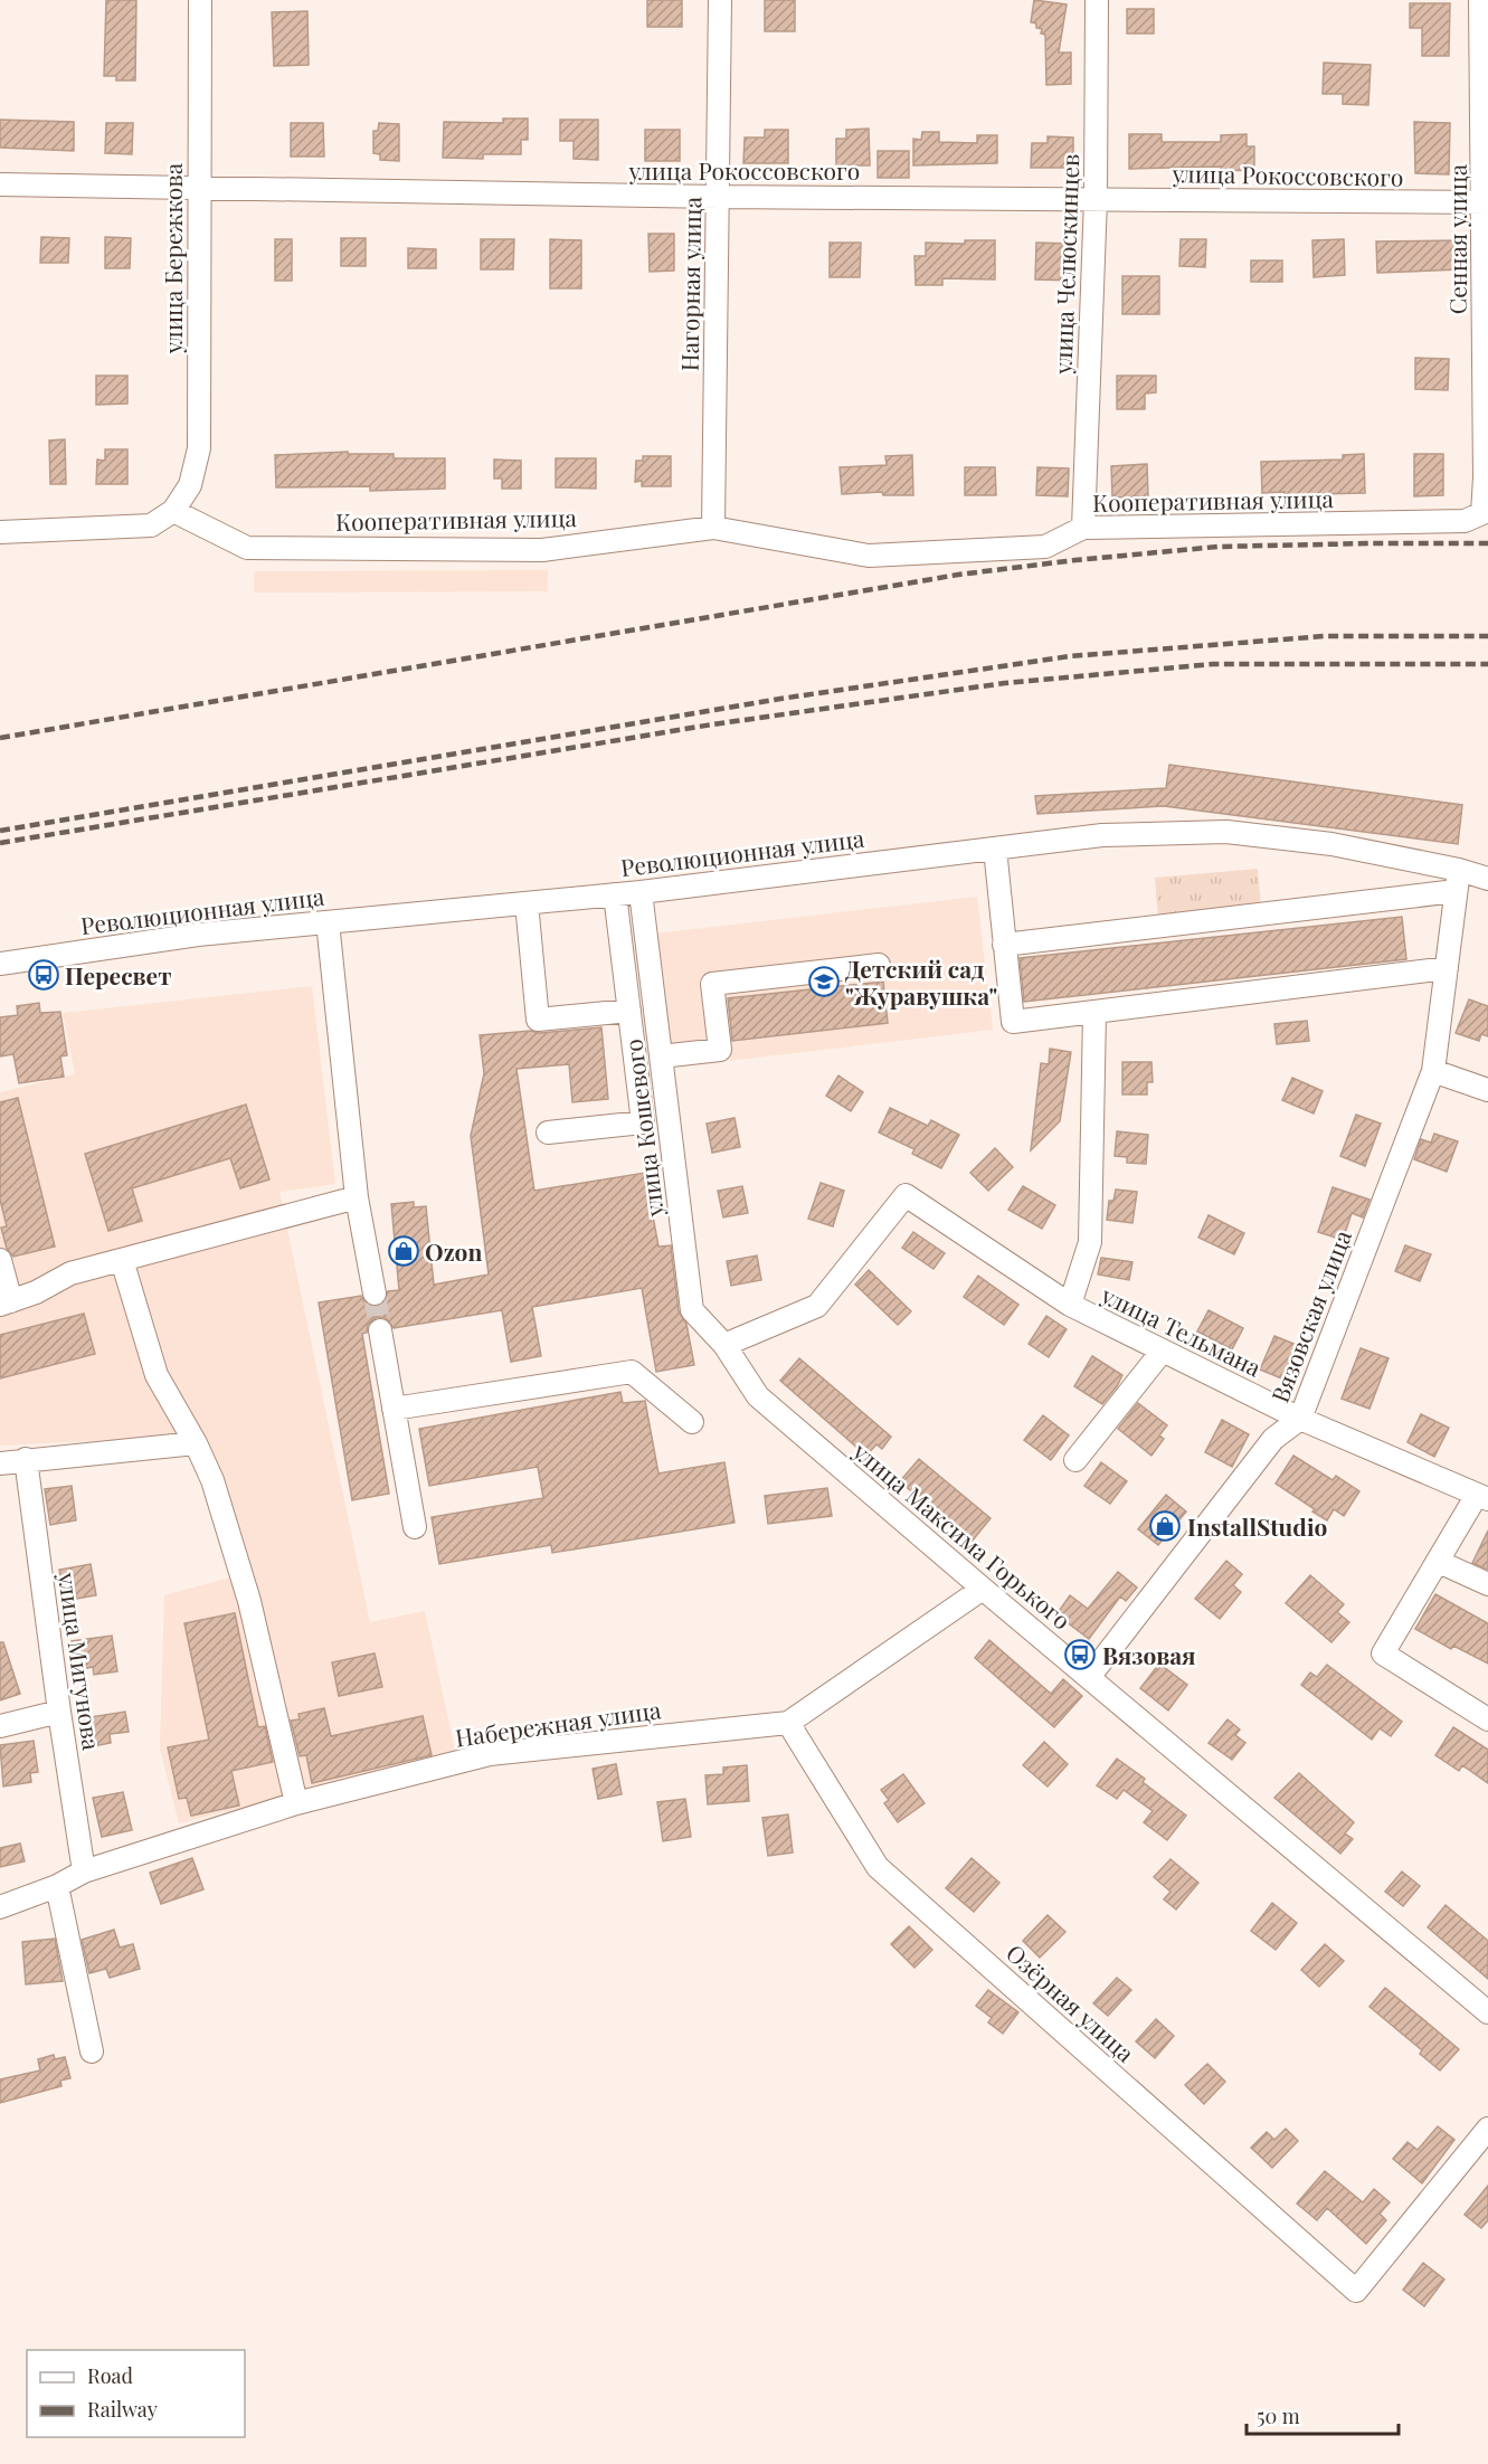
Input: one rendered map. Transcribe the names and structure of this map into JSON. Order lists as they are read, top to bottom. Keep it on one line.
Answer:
{"streets":{"street":["улица Рокоссовского","Сенная улица","улица Бережкова","улица Челюскинцев","Нагорная улица","Кооперативная улица","Революционная улица","улица Кошевого","Вязовская улица","улица Тельмана","улица Максима Горького","улица Мигунова","Набережная улица","Озёрная улица"]},"crossings":[["улица Рокоссовского","Сенная улица"],["улица Рокоссовского","улица Бережкова"],["улица Рокоссовского","улица Челюскинцев"],["улица Рокоссовского","Нагорная улица"],["Сенная улица","Кооперативная улица"],["улица Бережкова","Кооперативная улица"],["улица Челюскинцев","Кооперативная улица"],["Нагорная улица","Кооперативная улица"],["Революционная улица","улица Кошевого"],["Революционная улица","Вязовская улица"],["улица Кошевого","улица Тельмана"],["улица Кошевого","улица Максима Горького"],["Вязовская улица","улица Тельмана"],["Вязовская улица","улица Максима Горького"],["улица Тельмана","улица Максима Горького"],["улица Максима Горького","Набережная улица"],["улица Мигунова","Набережная улица"],["Набережная улица","Озёрная улица"]],"places":{"bus stop":["Пересвет","Вязовая"],"school or university":["Детский сад \"Журавушка\""],"shop":["Ozon","InstallStudio"]},"legend":["Road","Railway"],"scale_bar":"50 m"}
